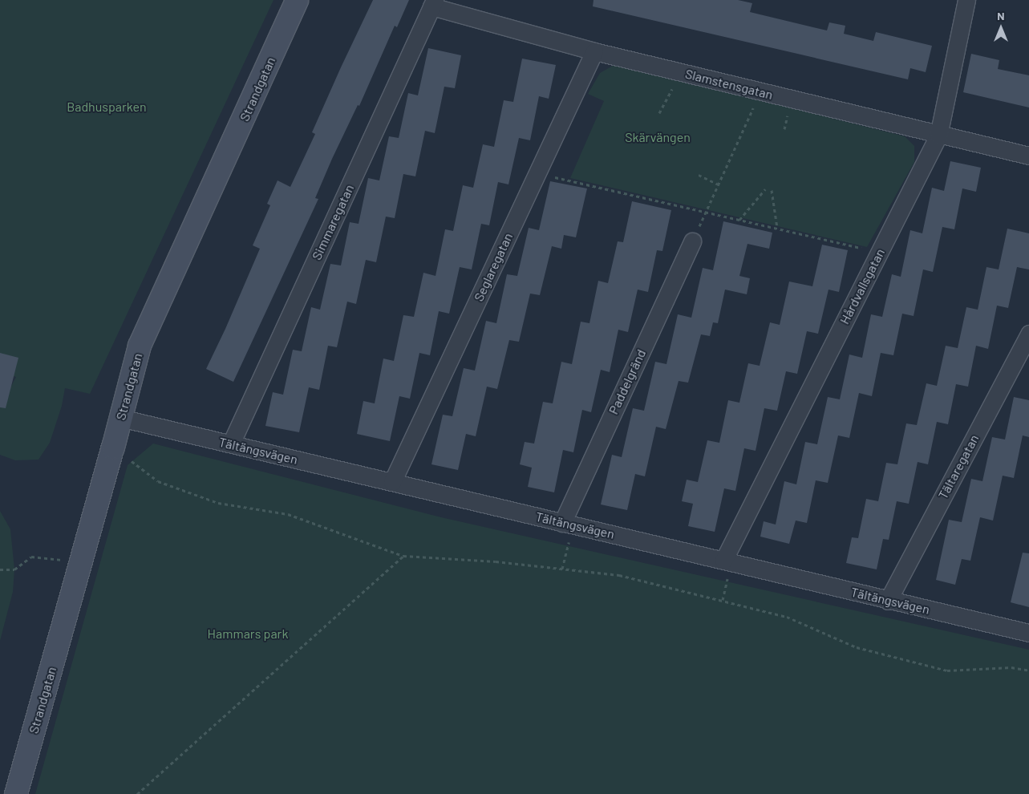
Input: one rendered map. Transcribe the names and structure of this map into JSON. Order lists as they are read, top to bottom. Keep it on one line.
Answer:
{"streets":{"street":["Slamstensgatan","Strandgatan","Simmaregatan","Seglaregatan","Hårdvallsgatan","Paddelgränd","Tältängsvägen","Tältaregatan"]},"crossings":[["Slamstensgatan","Simmaregatan"],["Slamstensgatan","Seglaregatan"],["Slamstensgatan","Hårdvallsgatan"],["Strandgatan","Tältängsvägen"],["Simmaregatan","Tältängsvägen"],["Seglaregatan","Tältängsvägen"],["Hårdvallsgatan","Tältängsvägen"],["Paddelgränd","Tältängsvägen"],["Tältängsvägen","Tältaregatan"]],"parks":["Badhusparken","Skärvängen","Hammars park"],"north":"top"}
